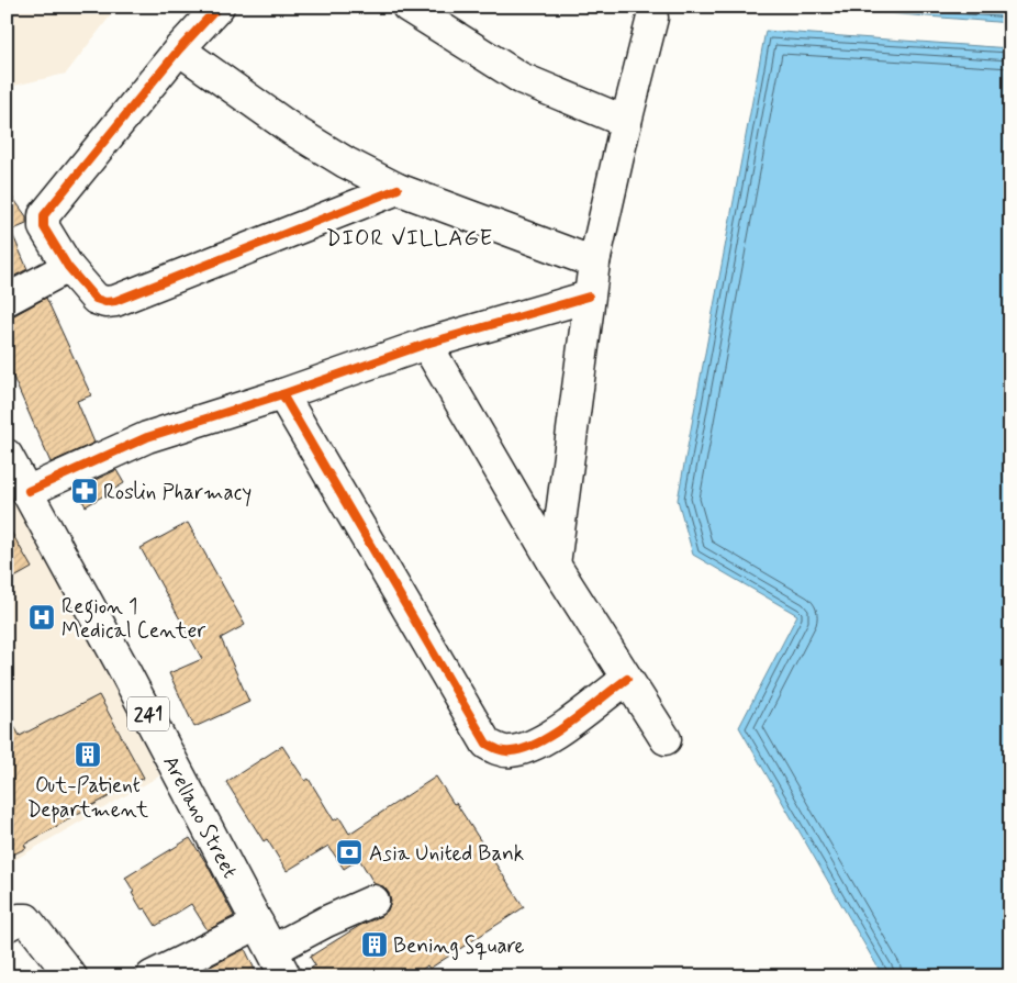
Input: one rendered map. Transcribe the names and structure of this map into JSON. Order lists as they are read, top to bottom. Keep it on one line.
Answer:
{"streets":{"main road":["241","Arellano Street"]},"districts":["DIOR VILLAGE"],"places":{"pharmacy":["Roslin Pharmacy"],"hospital":["Region 1 Medical Center"],"building":["Out-Patient Department","Bening Square"],"bank":["Asia United Bank"]}}
